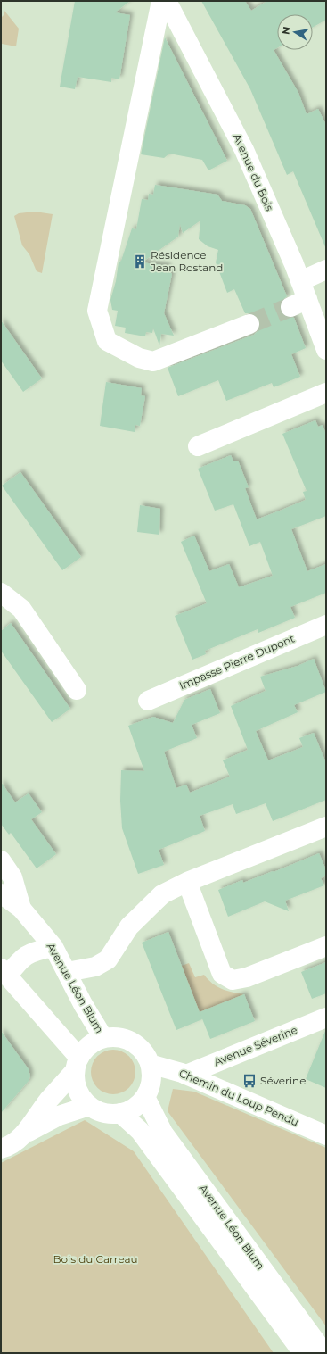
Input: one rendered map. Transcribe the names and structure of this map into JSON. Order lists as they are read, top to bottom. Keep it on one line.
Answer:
{"streets":{"main road":["Avenue du Bois","Impasse Pierre Dupont","Avenue Léon Blum","Avenue Séverine","Chemin du Loup Pendu"]},"crossings":[["Avenue Léon Blum","Chemin du Loup Pendu"],["Avenue Séverine","Chemin du Loup Pendu"]],"parks":["Bois du Carreau"],"places":{"building":["Résidence Jean Rostand"],"bus stop":["Séverine"]},"north":"left"}
